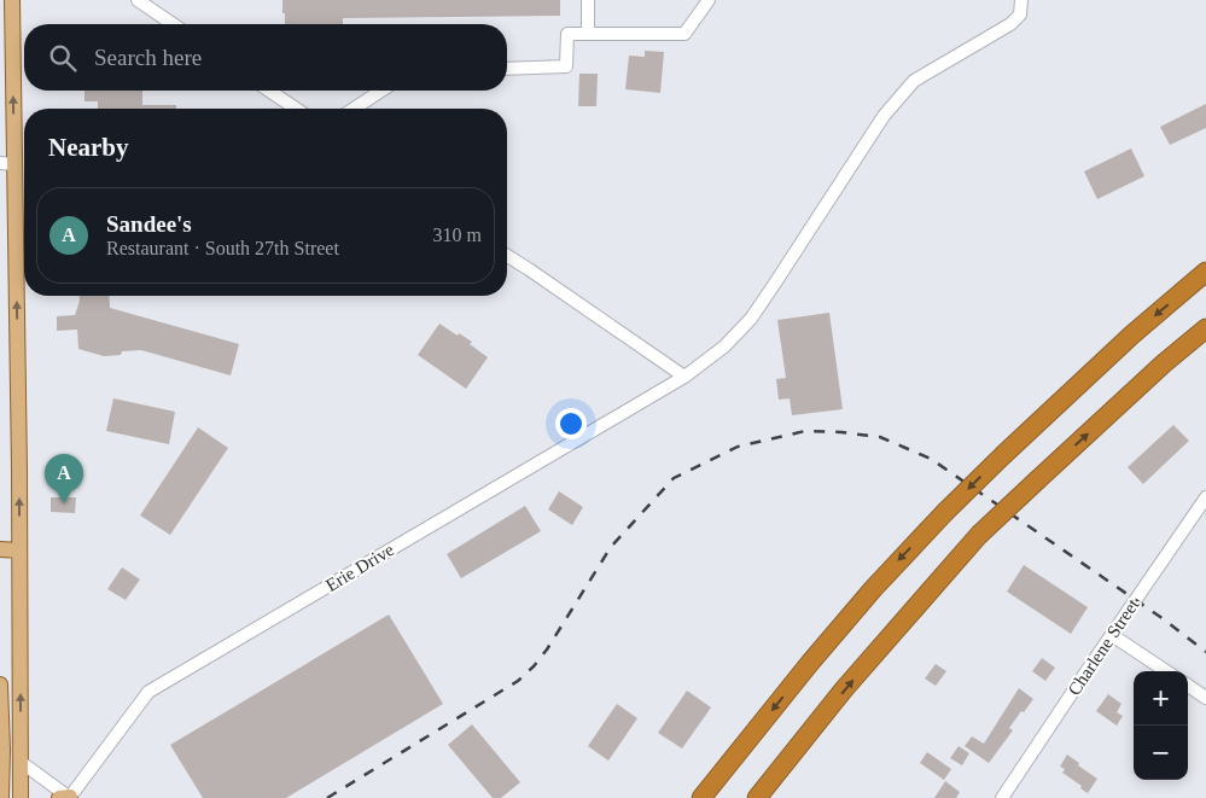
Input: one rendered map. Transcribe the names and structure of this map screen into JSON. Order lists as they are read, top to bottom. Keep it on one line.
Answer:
{"streets":{"street":["Erie Drive","Charlene Street"]},"page":{"search":"Search here","heading":"Nearby","list":[{"mark":"A","name":"Sandee's","note":"Restaurant · South 27th Street","value":"310 m"}],"pins":"A","map_buttons":["+","−"]}}
